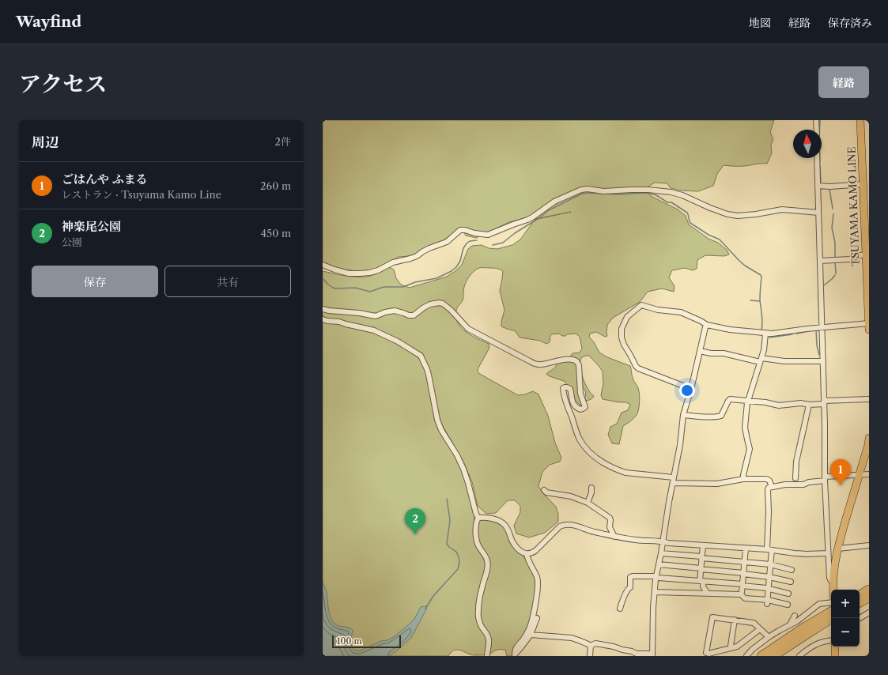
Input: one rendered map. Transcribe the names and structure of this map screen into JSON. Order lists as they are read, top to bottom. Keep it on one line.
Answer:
{"streets":{"main road":["TSUYAMA KAMO LINE"]},"scale_bar":"100 m","north":"top","page":{"header":"Wayfind","nav":["地図","経路","保存済み"],"title":"アクセス","buttons":["経路",["保存","共有"]],"heading":["周辺","2件"],"list":[{"mark":"1","name":"ごはんや ふまる","note":"レストラン · Tsuyama Kamo Line","value":"260 m"},{"mark":"2","name":"神楽尾公園","note":"公園","value":"450 m"}],"pins":["1","2"],"map_buttons":["+","−"],"scale":"100 m"}}
